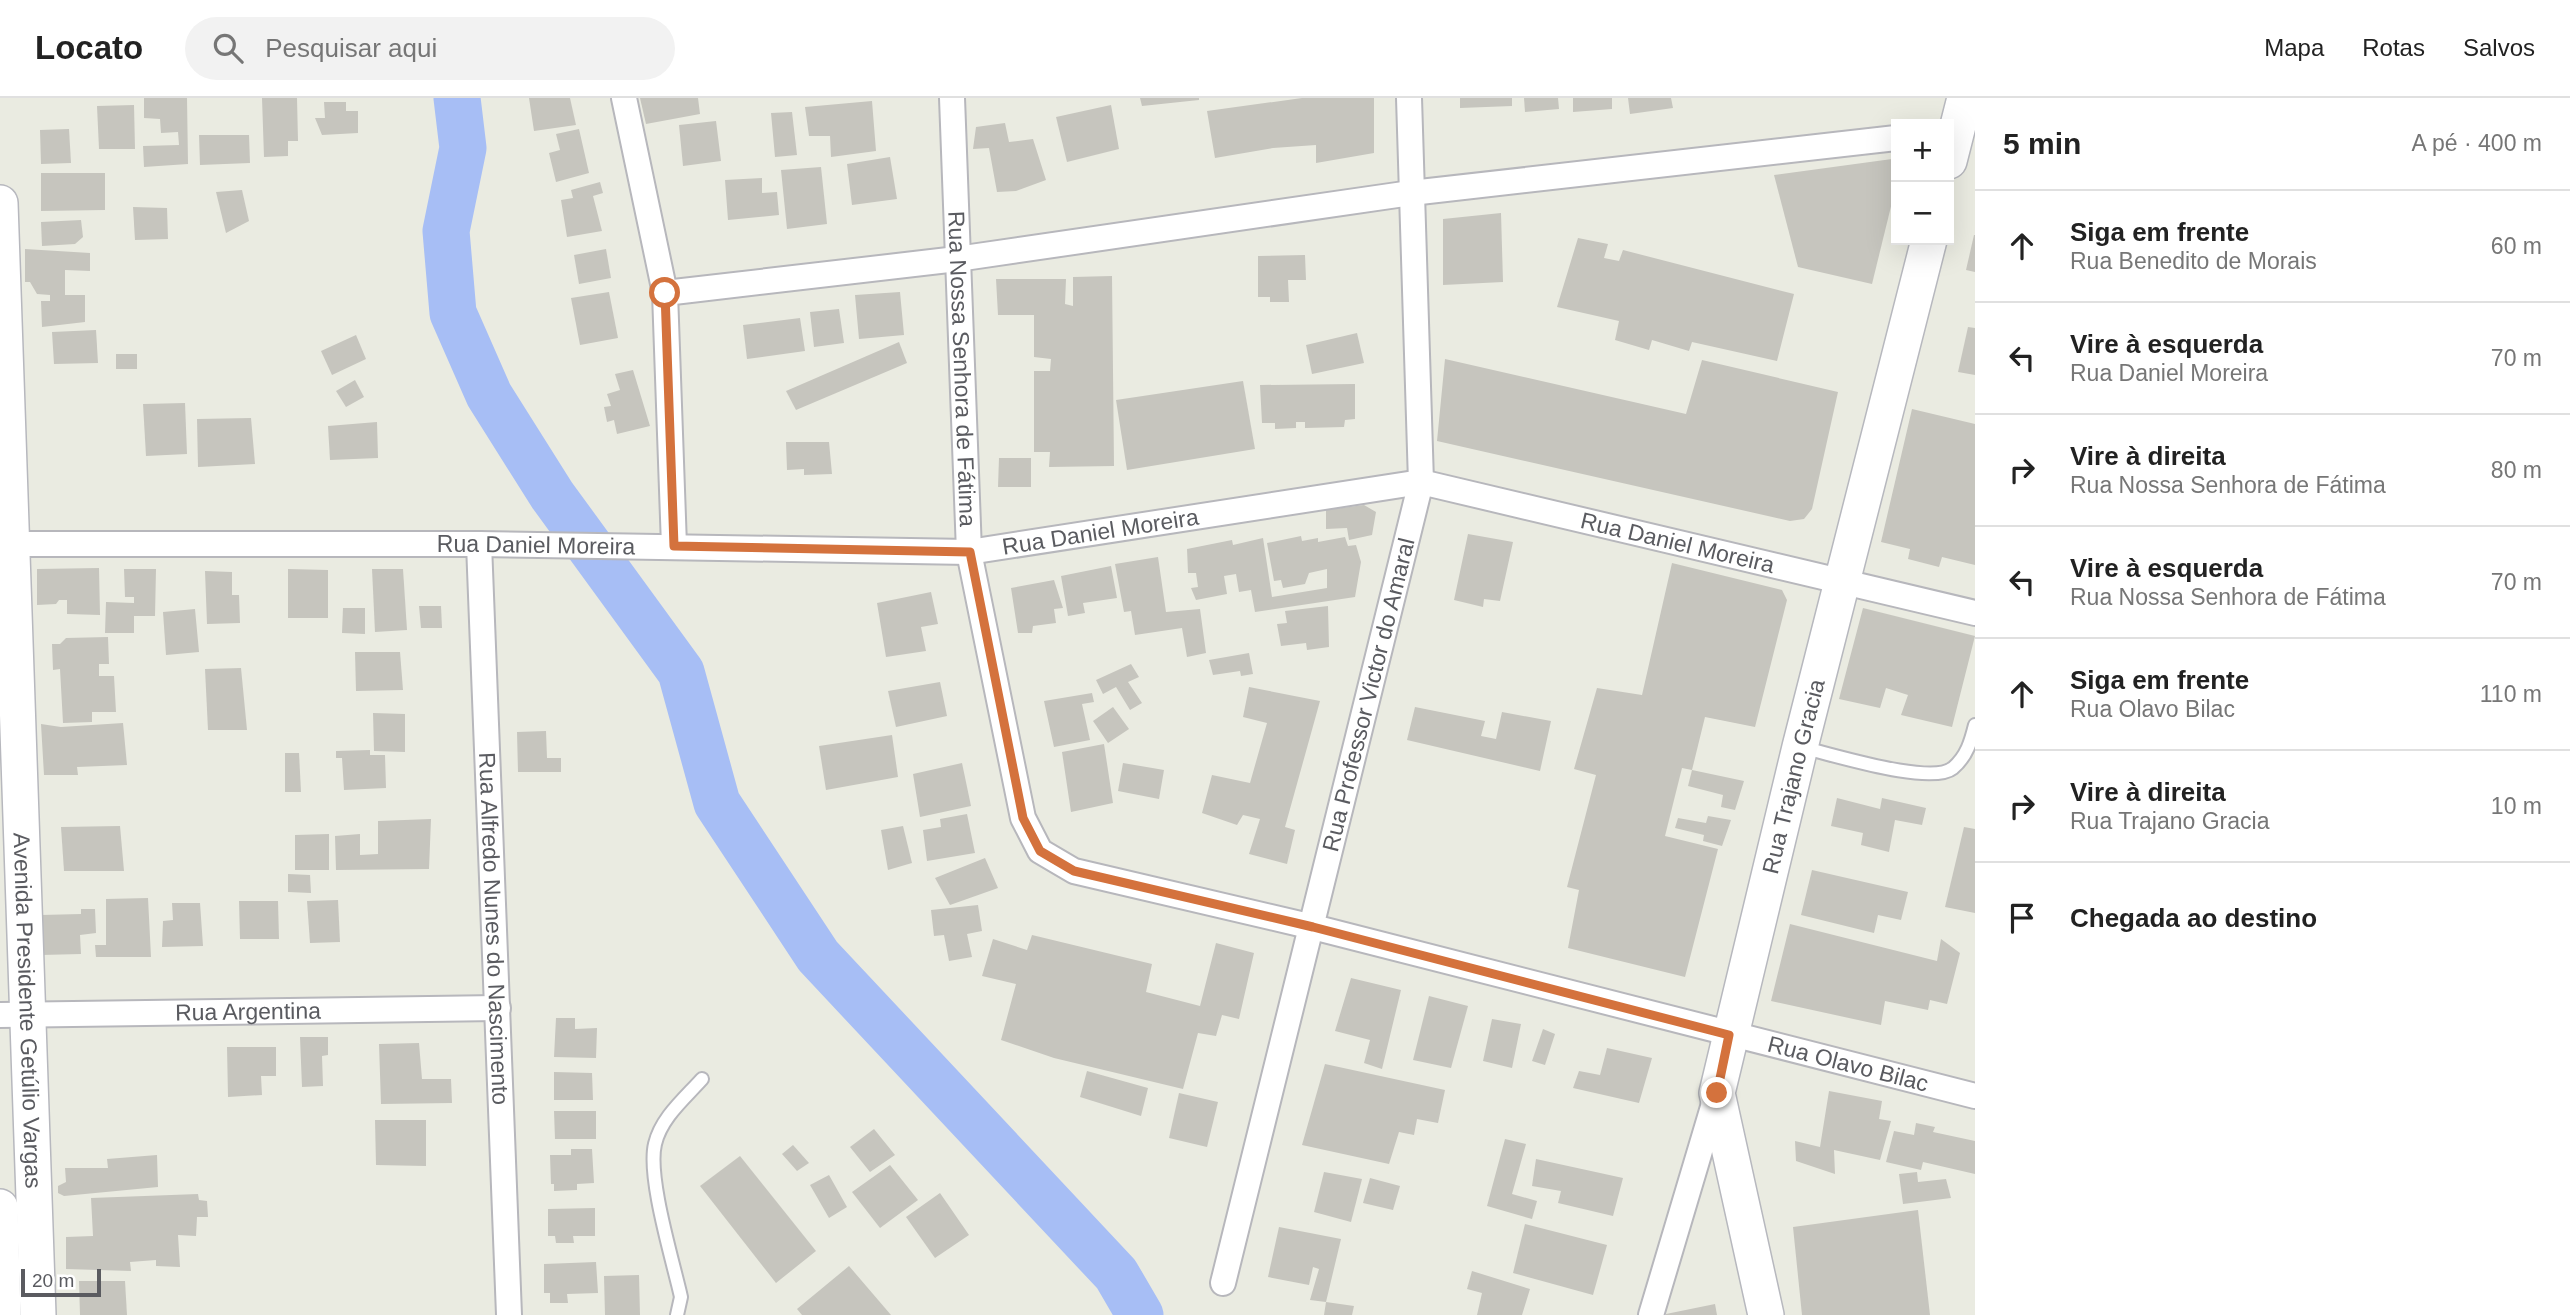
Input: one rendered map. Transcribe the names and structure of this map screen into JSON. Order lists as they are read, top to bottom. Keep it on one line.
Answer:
{"streets":{"main road":["Rua Trajano Gracia","Avenida Presidente Getúlio Vargas"],"street":["Rua Nossa Senhora de Fátima","Rua Daniel Moreira","Rua Professor Victor do Amaral","Rua Alfredo Nunes do Nascimento","Rua Argentina","Rua Olavo Bilac"]},"crossings":[["Rua Nossa Senhora de Fátima","Rua Daniel Moreira"],["Rua Nossa Senhora de Fátima","Rua Professor Victor do Amaral"],["Rua Nossa Senhora de Fátima","Rua Olavo Bilac"],["Rua Daniel Moreira","Rua Professor Victor do Amaral"],["Rua Daniel Moreira","Rua Trajano Gracia"],["Rua Daniel Moreira","Rua Alfredo Nunes do Nascimento"],["Rua Daniel Moreira","Avenida Presidente Getúlio Vargas"],["Rua Professor Victor do Amaral","Rua Olavo Bilac"],["Rua Trajano Gracia","Rua Olavo Bilac"],["Rua Alfredo Nunes do Nascimento","Rua Argentina"],["Avenida Presidente Getúlio Vargas","Rua Argentina"]],"scale_bar":"20 m","page":{"header":"Locato","search":"Pesquisar aqui","nav":["Mapa","Rotas","Salvos"],"heading":["5 min","A pé · 400 m"],"map_buttons":["+","−"],"list":[["Siga em frente","Rua Benedito de Morais","60 m"],["Vire à esquerda","Rua Daniel Moreira","70 m"],["Vire à direita","Rua Nossa Senhora de Fátima","80 m"],["Vire à esquerda","Rua Nossa Senhora de Fátima","70 m"],["Siga em frente","Rua Olavo Bilac","110 m"],["Vire à direita","Rua Trajano Gracia","10 m"],"Chegada ao destino"],"scale":"20 m"}}
